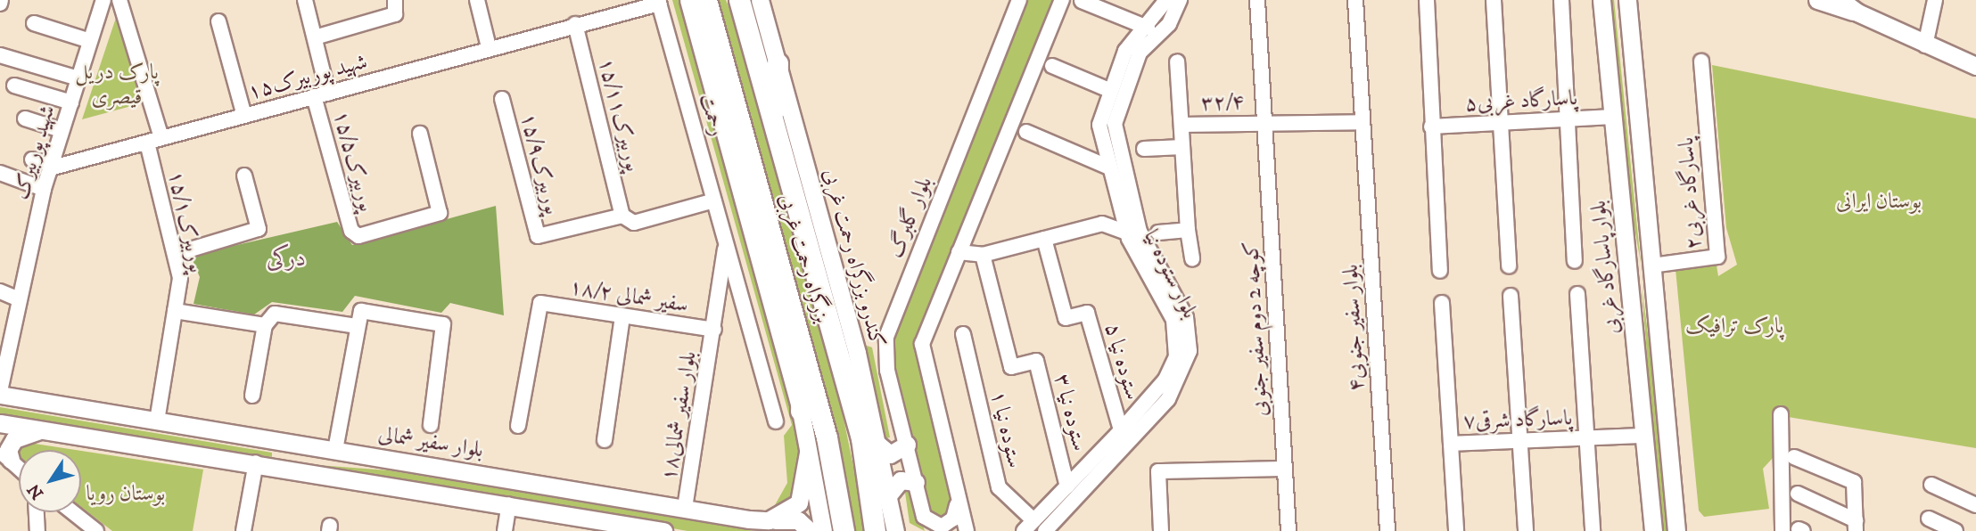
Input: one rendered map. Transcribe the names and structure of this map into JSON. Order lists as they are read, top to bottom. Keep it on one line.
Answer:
{"streets":{"highway":["بزرگراه رحمت غربی"],"main road":["کندرو بزرگراه رحمت غربی","بلوار پاسارگاد غربی","بلوار سفیر شمالی"],"street":["شهید پوربیرک۱۵","پاسارگاد غربی۵","۳۲/۴","پوربیرک۱۵/۱۱","رحمت","شهید پوربیرک","پوربیرک۱۵/۵","پوربیرک۱۵/۹","پاسارگاد غربی۲","بلوار گلبرگ","پوربیرک۱۵/۱","بلوار ستوده نیا","سفیر شمالی ۱۸/۲","بلوار سفیر جنوبی۴","کوچه 2 دوم سفیر جنوبی","ستوده نیا ۵","ستوده نیا ۳","بلوار سفیر شمالی۱۸","پاسارگاد شرقی۷","ستوده نیا ۱"]},"crossings":[["شهید پوربیرک۱۵","پوربیرک۱۵/۱۱"],["شهید پوربیرک۱۵","رحمت"],["شهید پوربیرک۱۵","شهید پوربیرک"],["شهید پوربیرک۱۵","پوربیرک۱۵/۵"],["شهید پوربیرک۱۵","پوربیرک۱۵/۱"],["پاسارگاد غربی۵","بلوار پاسارگاد غربی"],["۳۲/۴","بلوار سفیر جنوبی۴"],["۳۲/۴","کوچه 2 دوم سفیر جنوبی"],["پوربیرک۱۵/۱۱","پوربیرک۱۵/۹"],["رحمت","بلوار سفیر شمالی۱۸"],["شهید پوربیرک","بلوار سفیر شمالی"],["پاسارگاد غربی۲","بلوار پاسارگاد غربی"],["پوربیرک۱۵/۱","بلوار سفیر شمالی"],["بزرگراه رحمت غربی","کندرو بزرگراه رحمت غربی"],["بلوار پاسارگاد غربی","پاسارگاد شرقی۷"],["بلوار ستوده نیا","ستوده نیا ۵"],["بلوار ستوده نیا","ستوده نیا ۳"],["بلوار ستوده نیا","ستوده نیا ۱"],["سفیر شمالی ۱۸/۲","بلوار سفیر شمالی۱۸"],["بلوار سفیر شمالی۱۸","بلوار سفیر شمالی"]],"districts":["درکی"],"parks":["پارک دریل قیصری","بوستان ایرانی","پارک ترافیک","بوستان رویا"],"north":"bottom left"}
